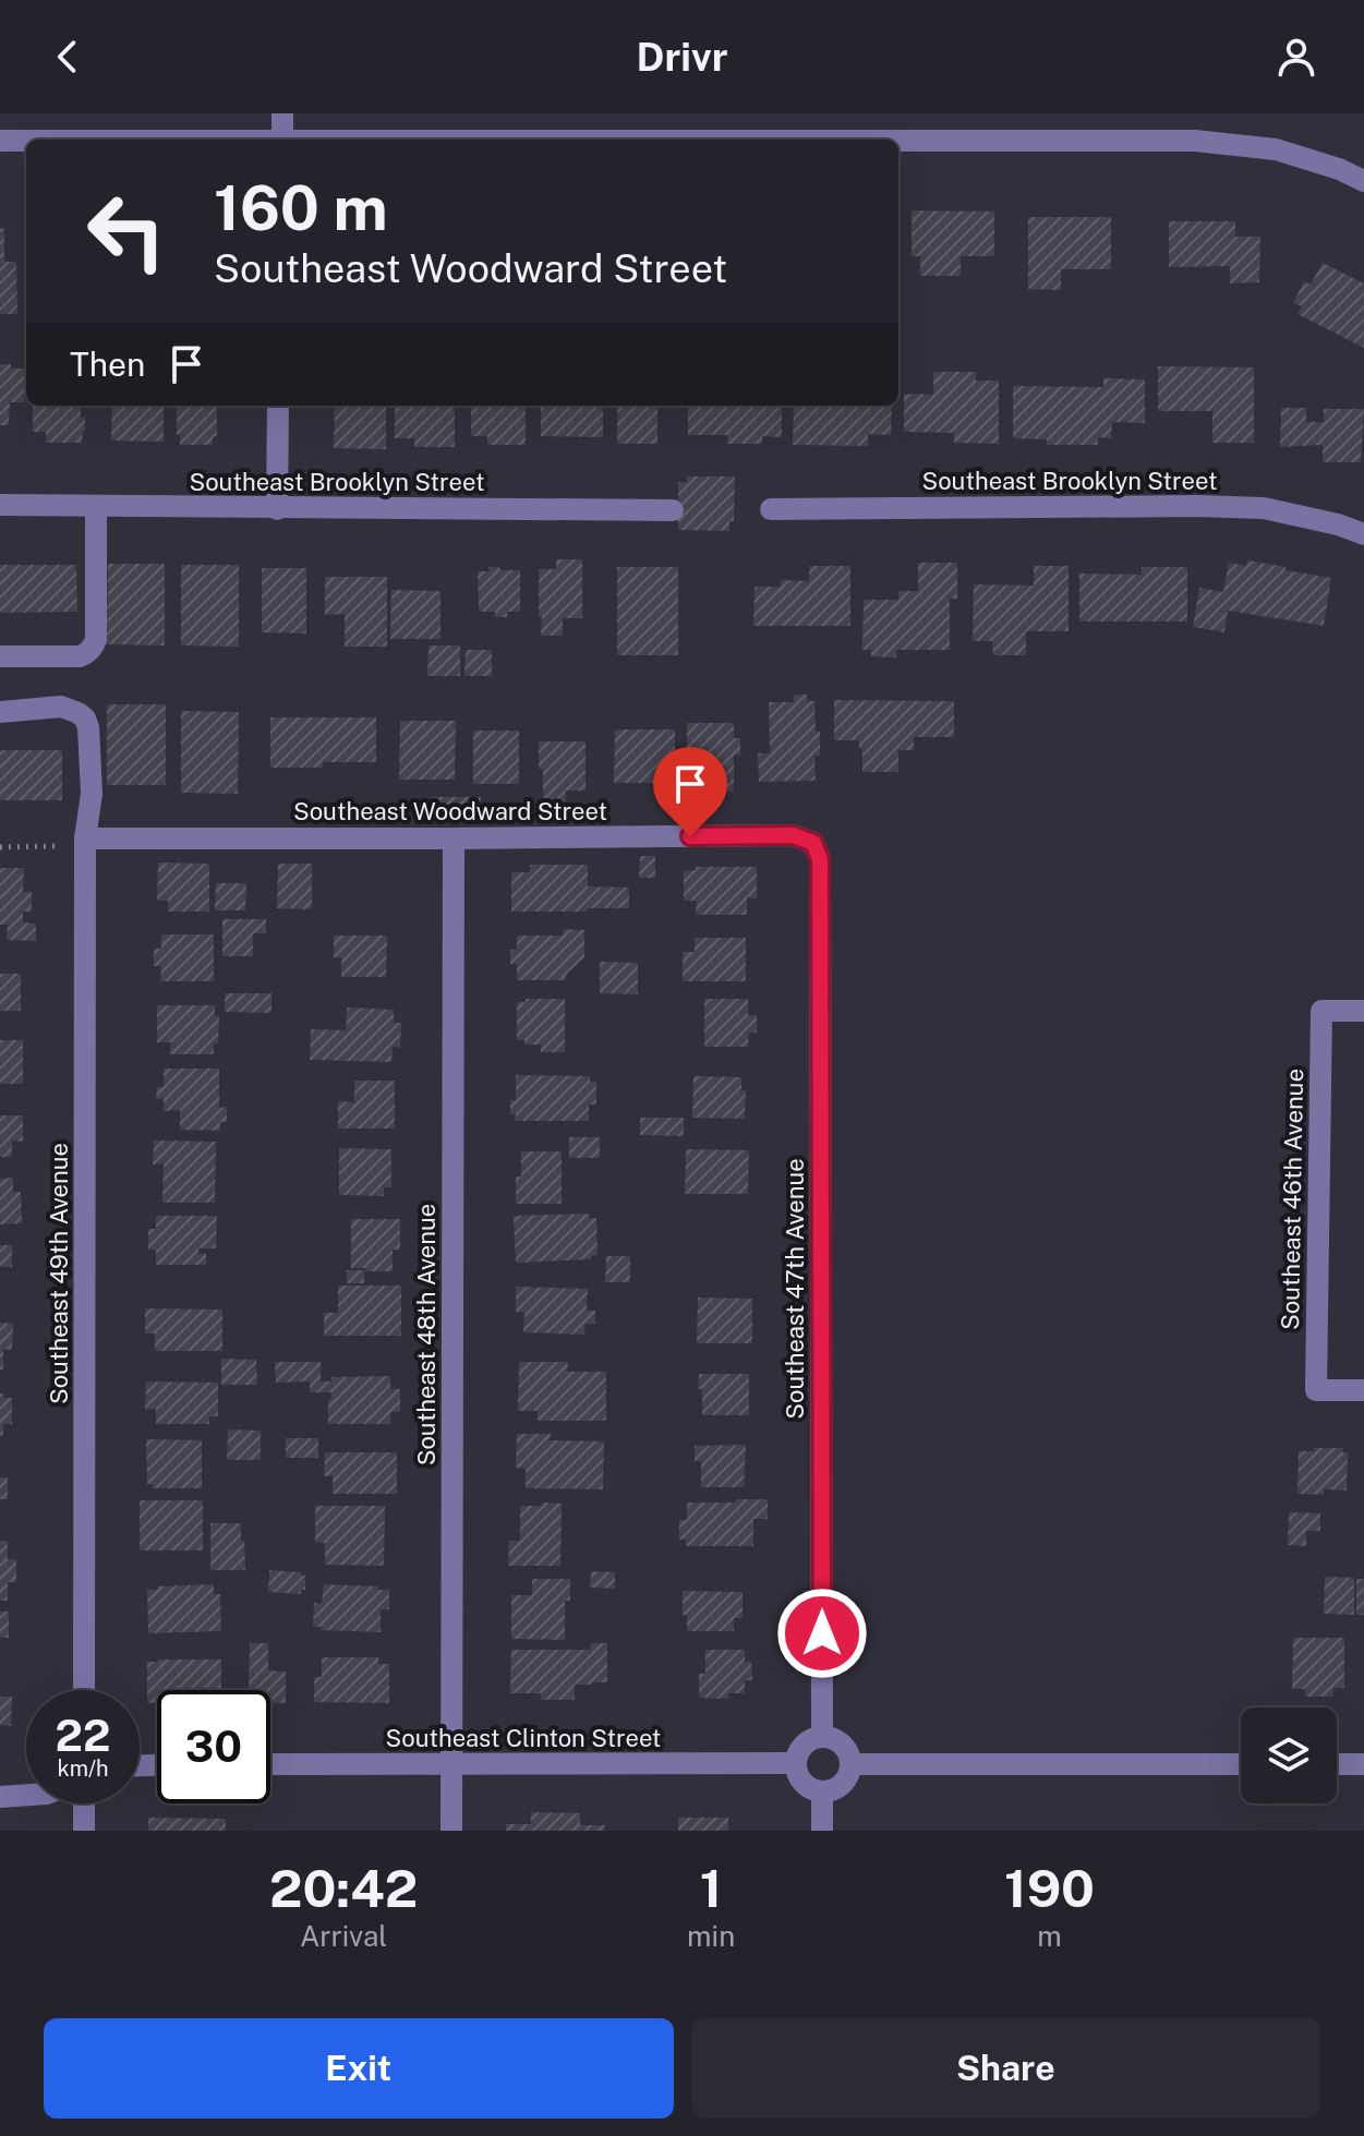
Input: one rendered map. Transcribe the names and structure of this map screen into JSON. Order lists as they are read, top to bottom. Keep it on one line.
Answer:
{"streets":{"street":["Southeast Brooklyn Street","Southeast Woodward Street","Southeast 46th Avenue","Southeast 49th Avenue","Southeast 47th Avenue","Southeast 48th Avenue","Southeast Clinton Street"]},"crossings":[["Southeast Woodward Street","Southeast 49th Avenue"],["Southeast Woodward Street","Southeast 47th Avenue"],["Southeast Woodward Street","Southeast 48th Avenue"],["Southeast 47th Avenue","Southeast Clinton Street"],["Southeast 48th Avenue","Southeast Clinton Street"]],"page":{"header":"Drivr","turn":["160 m","Southeast Woodward Street"],"then":"Then","speed":"22 km/h","limit":"30","eta":["20:42","Arrival","1","min","190","m"],"buttons":["Exit","Share"]}}
